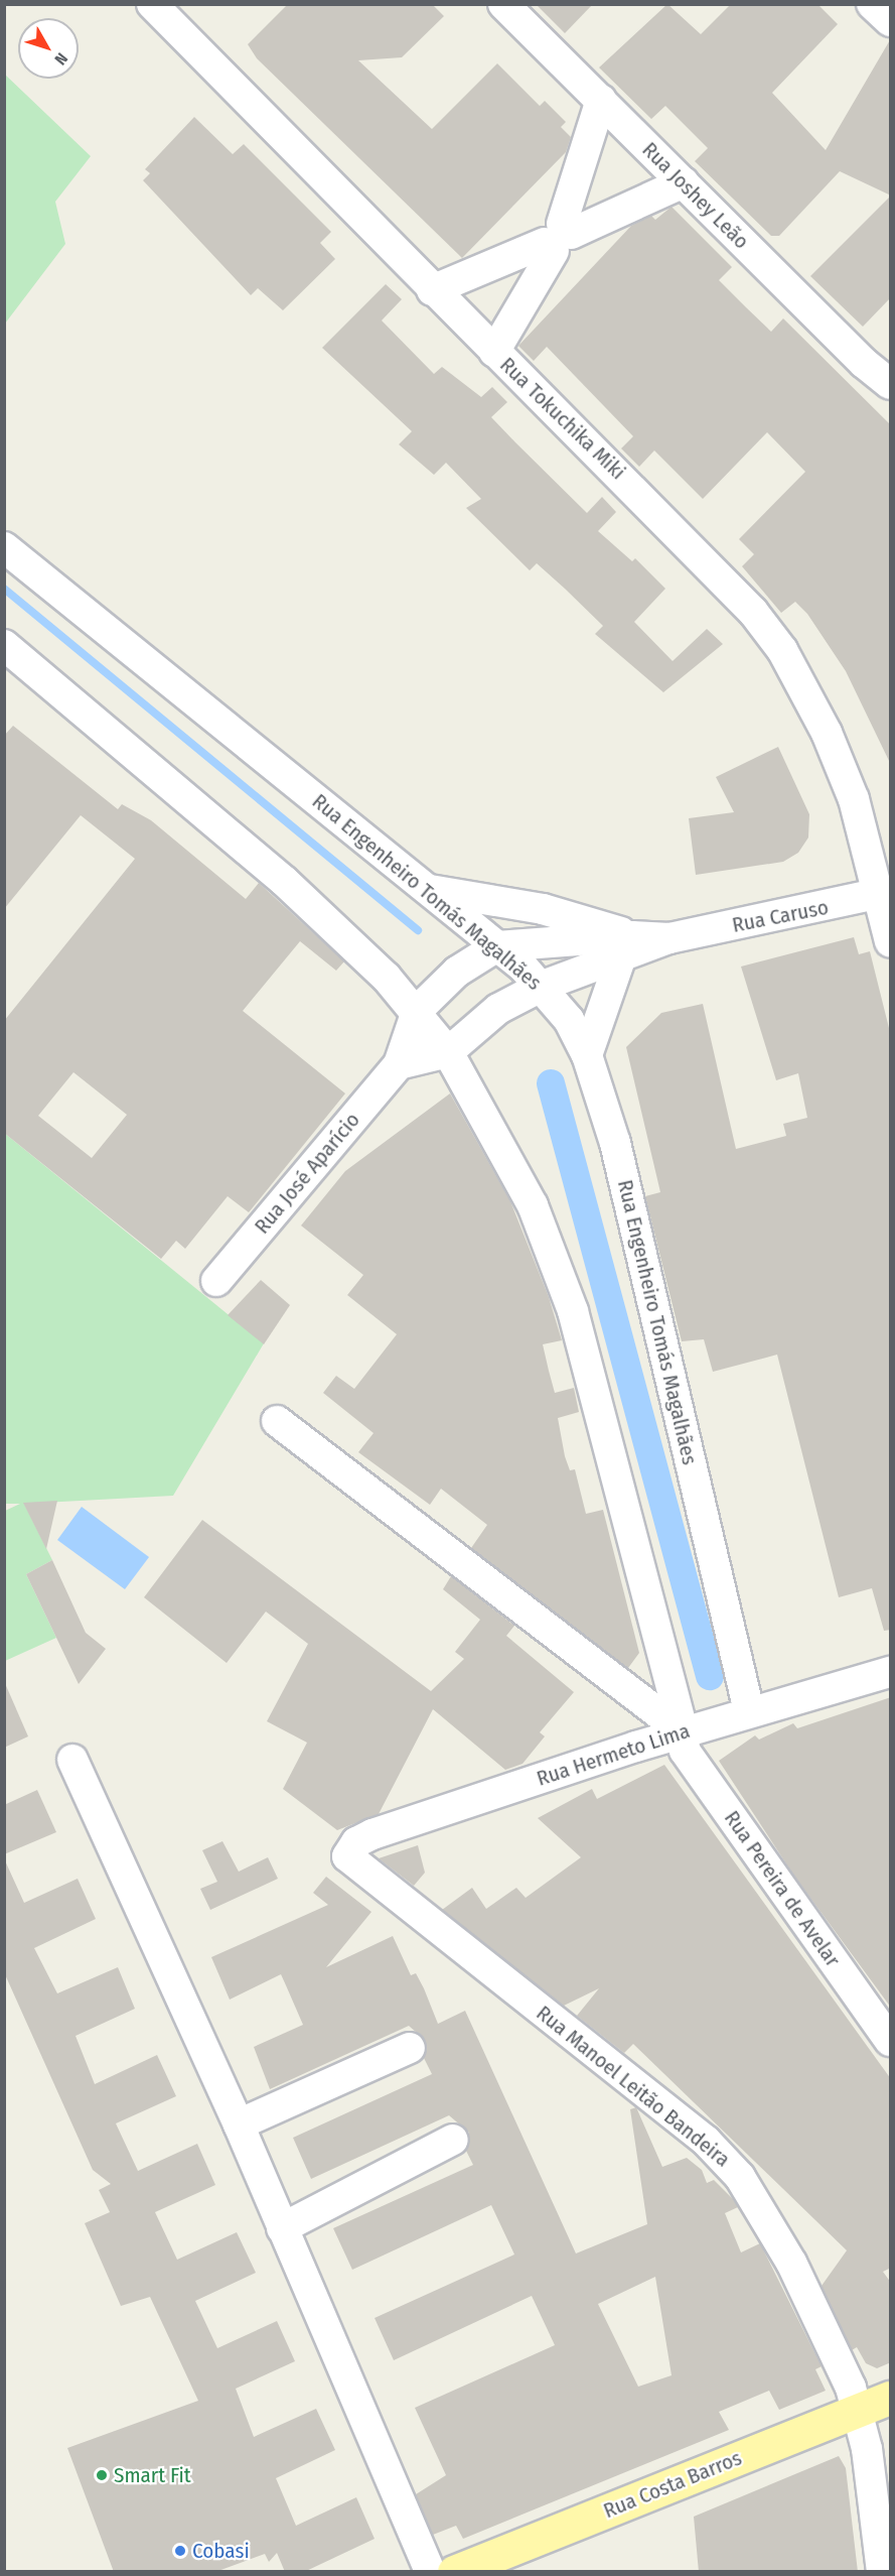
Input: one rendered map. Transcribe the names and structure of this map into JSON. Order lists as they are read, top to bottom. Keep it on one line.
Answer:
{"streets":{"main road":["Rua Costa Barros"],"street":["Rua Joshey Leão","Rua Tokuchika Miki","Rua Engenheiro Tomás Magalhães","Rua Caruso","Rua José Aparício","Rua Hermeto Lima","Rua Pereira de Avelar","Rua Manoel Leitão Bandeira"]},"crossings":[["Rua Tokuchika Miki","Rua Caruso"],["Rua Engenheiro Tomás Magalhães","Rua Caruso"],["Rua Engenheiro Tomás Magalhães","Rua Hermeto Lima"],["Rua Hermeto Lima","Rua Pereira de Avelar"],["Rua Hermeto Lima","Rua Manoel Leitão Bandeira"],["Rua Manoel Leitão Bandeira","Rua Costa Barros"]],"places":["Smart Fit","Cobasi"],"north":"bottom right"}
